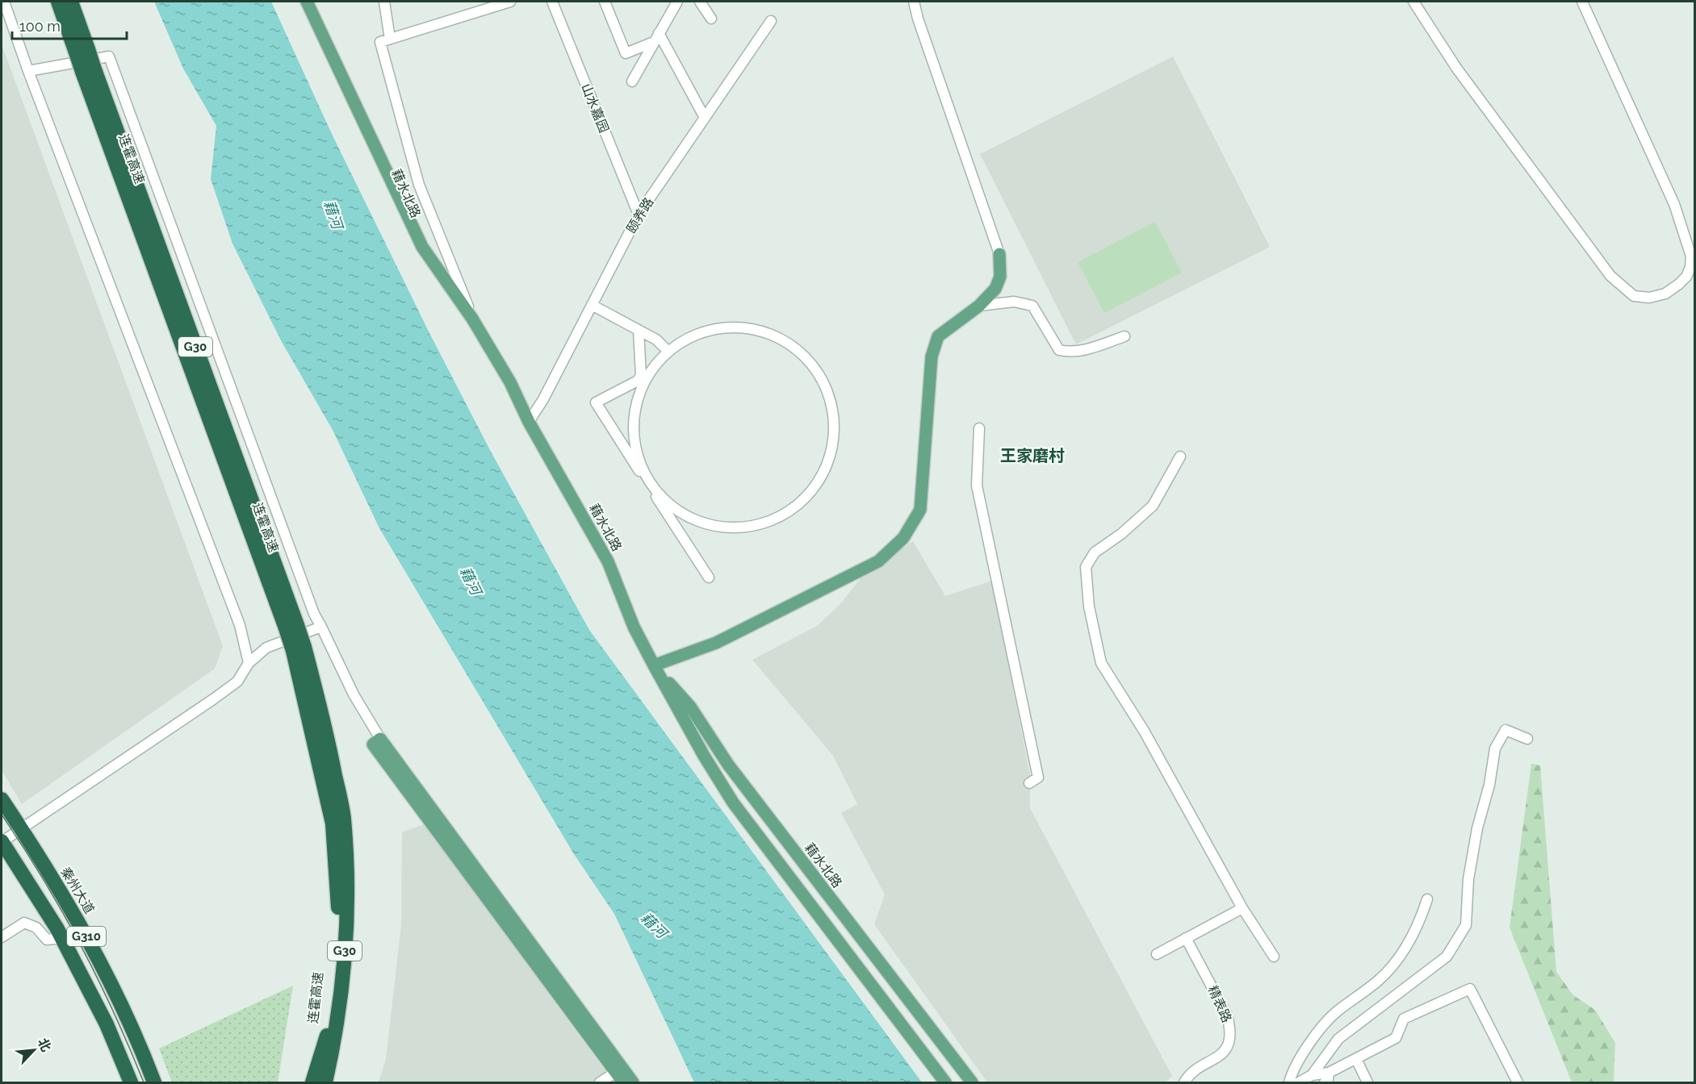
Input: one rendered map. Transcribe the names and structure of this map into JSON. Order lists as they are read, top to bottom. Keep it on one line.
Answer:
{"streets":{"highway":["连霍高速","G30","秦州大道","G310"],"main road":["藉水北路"],"street":["山水嘉园","颐养路","精表路"]},"crossings":[["山水嘉园","颐养路"],["藉水北路","颐养路"]],"districts":["王家磨村"],"water":["藉河"],"scale_bar":"100 m","north":"top right"}
